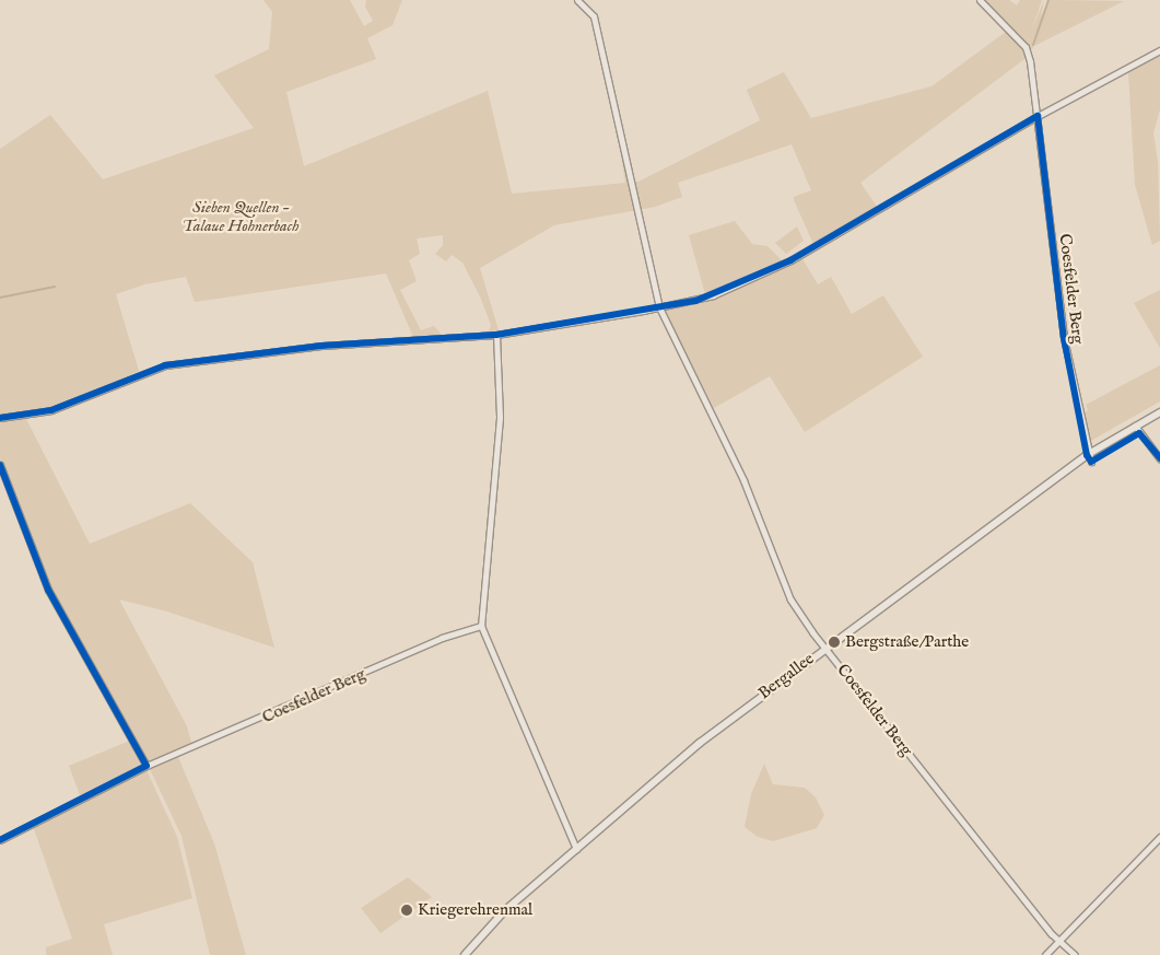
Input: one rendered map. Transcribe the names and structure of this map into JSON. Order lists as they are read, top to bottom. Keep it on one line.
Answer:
{"streets":{"street":["Coesfelder Berg","Bergallee"]},"crossings":[["Coesfelder Berg","Bergallee"]],"parks":["Sieben Quellen – Talaue Hohnerbach"],"places":["Bergstraße/Parthe","Kriegerehrenmal"]}
